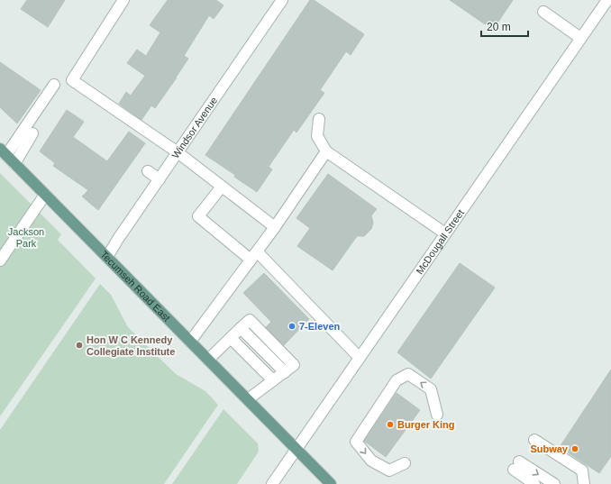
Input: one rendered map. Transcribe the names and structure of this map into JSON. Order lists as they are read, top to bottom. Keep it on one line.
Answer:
{"streets":{"main road":["Tecumseh Road East"],"street":["Windsor Avenue","McDougall Street"]},"crossings":[["Windsor Avenue","Tecumseh Road East"],["McDougall Street","Tecumseh Road East"]],"parks":["Jackson Park"],"places":["7-Eleven","Hon W C Kennedy Collegiate Institute","Burger King","Subway"],"scale_bar":"20 m"}
